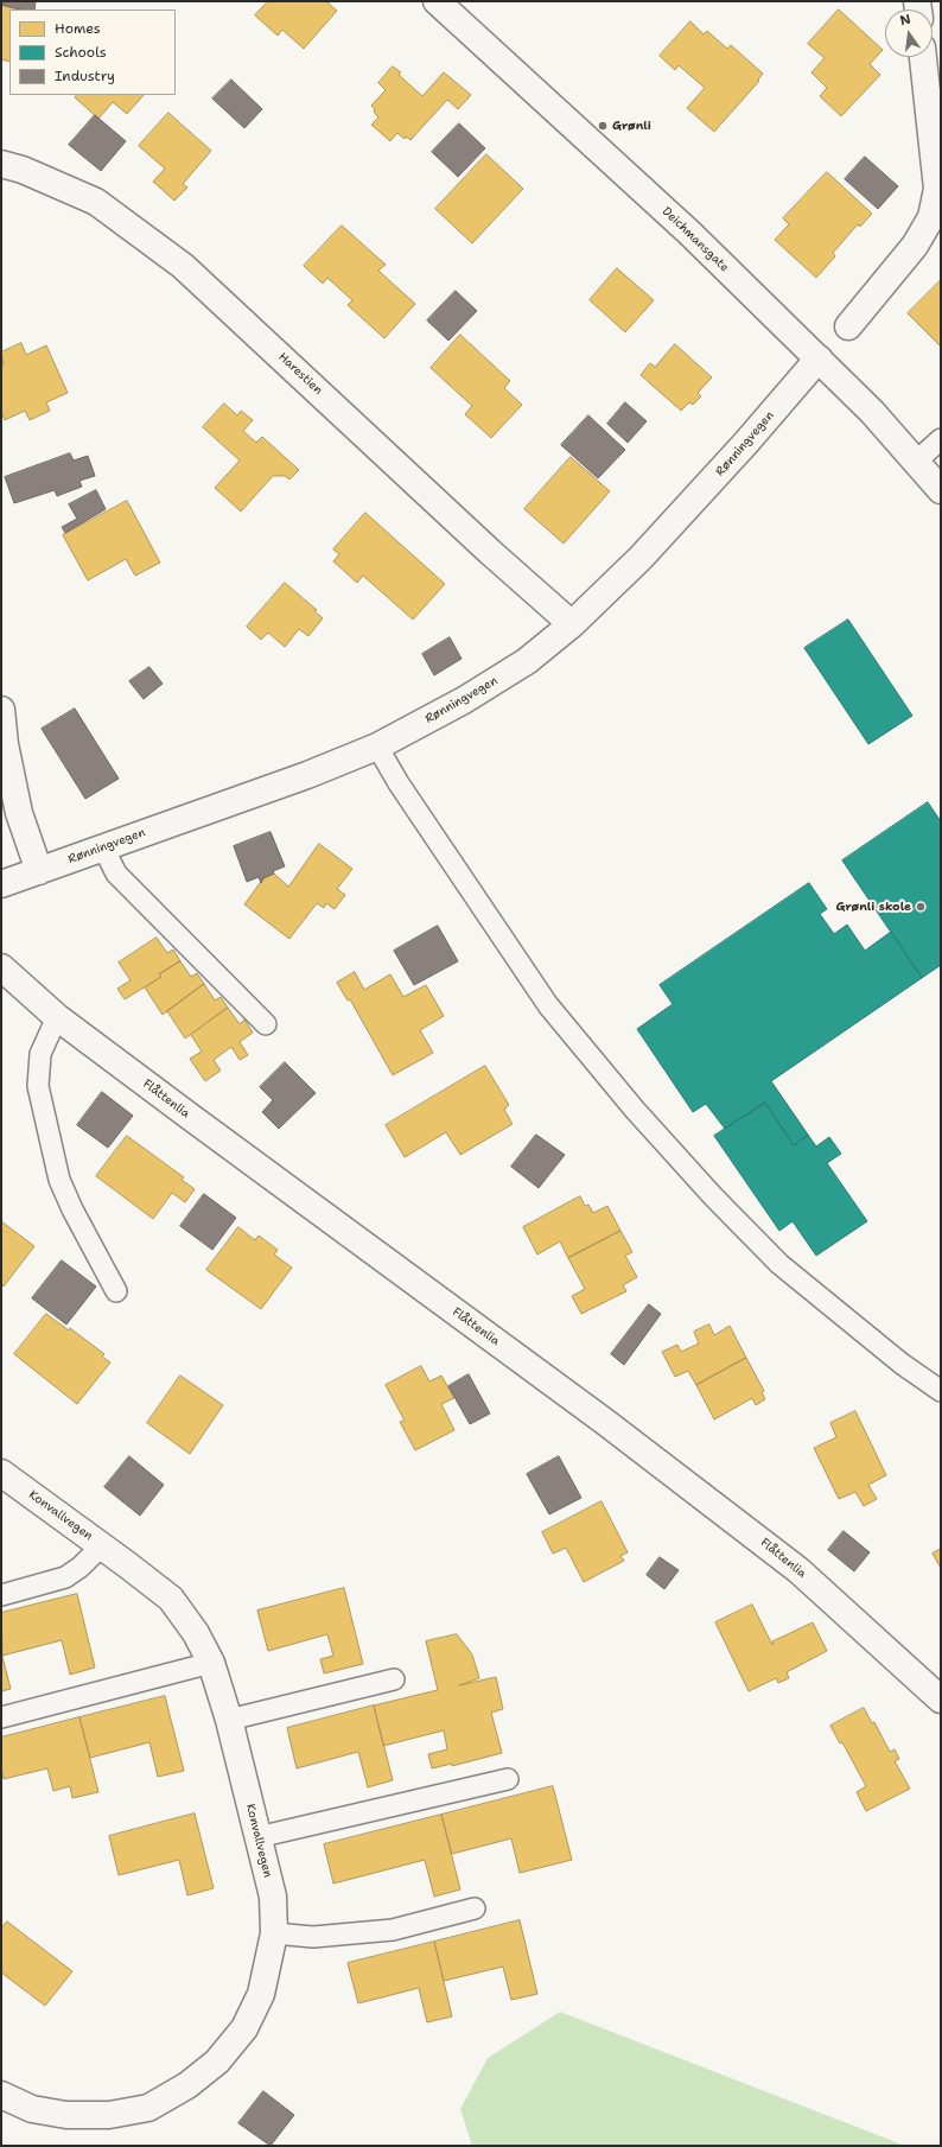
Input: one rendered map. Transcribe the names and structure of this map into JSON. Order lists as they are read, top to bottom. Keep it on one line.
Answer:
{"streets":{"street":["Deichmansgate","Harestien","Rønningvegen","Flåttenlia","Konvallvegen"]},"crossings":[["Deichmansgate","Rønningvegen"],["Harestien","Rønningvegen"]],"places":["Grønli","Grønli skole"],"legend":["Homes","Schools","Industry"],"north":"top"}
